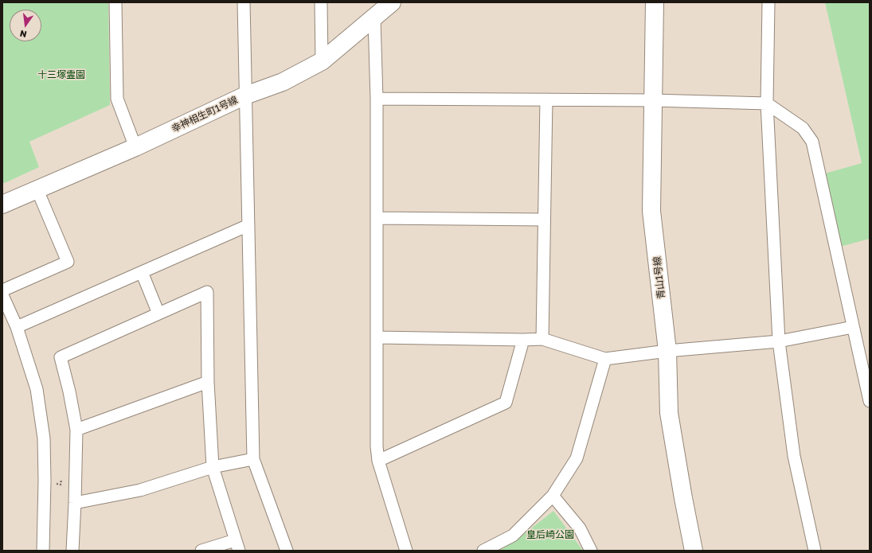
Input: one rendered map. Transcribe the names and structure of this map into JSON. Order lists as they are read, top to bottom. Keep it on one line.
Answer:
{"streets":{"street":["幸神相生町1号線","青山1号線"]},"parks":["十三塚霊園","皇后崎公園"],"north":"bottom"}
